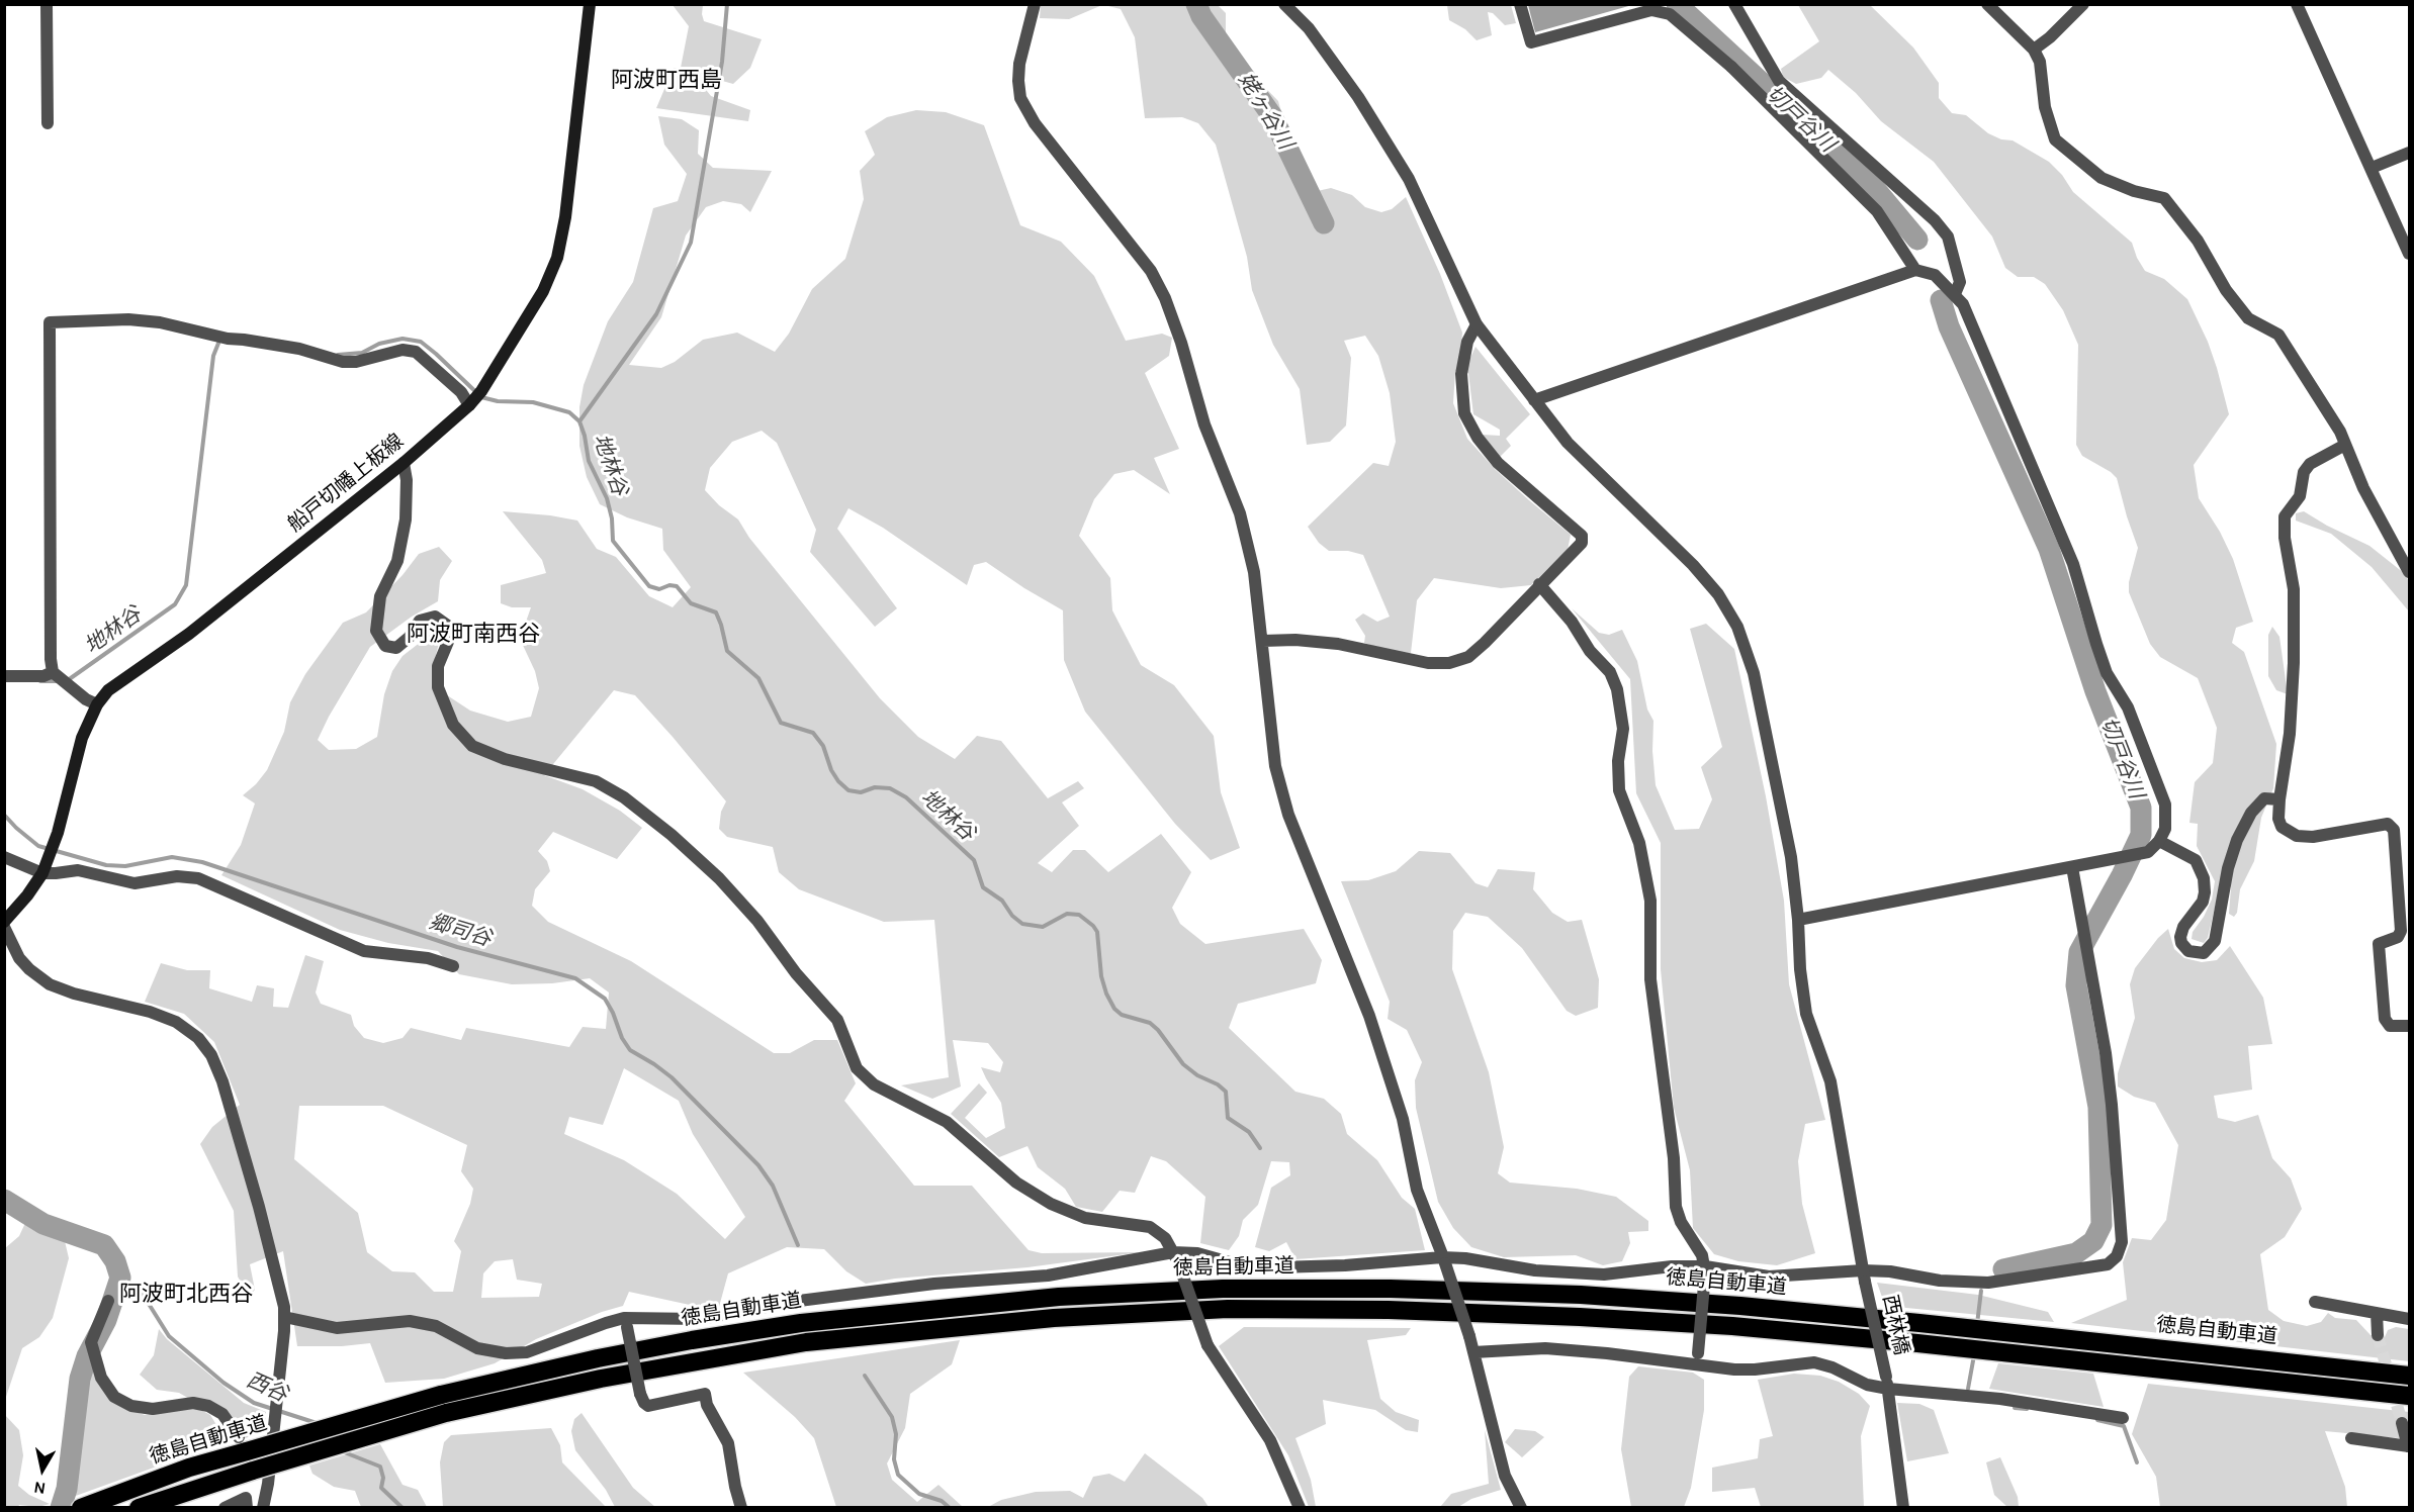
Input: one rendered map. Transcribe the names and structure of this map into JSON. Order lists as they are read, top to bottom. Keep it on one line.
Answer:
{"streets":{"highway":["徳島自動車道"],"main road":["船戸切幡上板線"],"street":["西林橋"]},"districts":["阿波町西島","阿波町南西谷","阿波町北西谷"],"water":["姥ヶ谷川","切戸谷川","地林谷","郷司谷","西谷"],"north":"bottom"}
